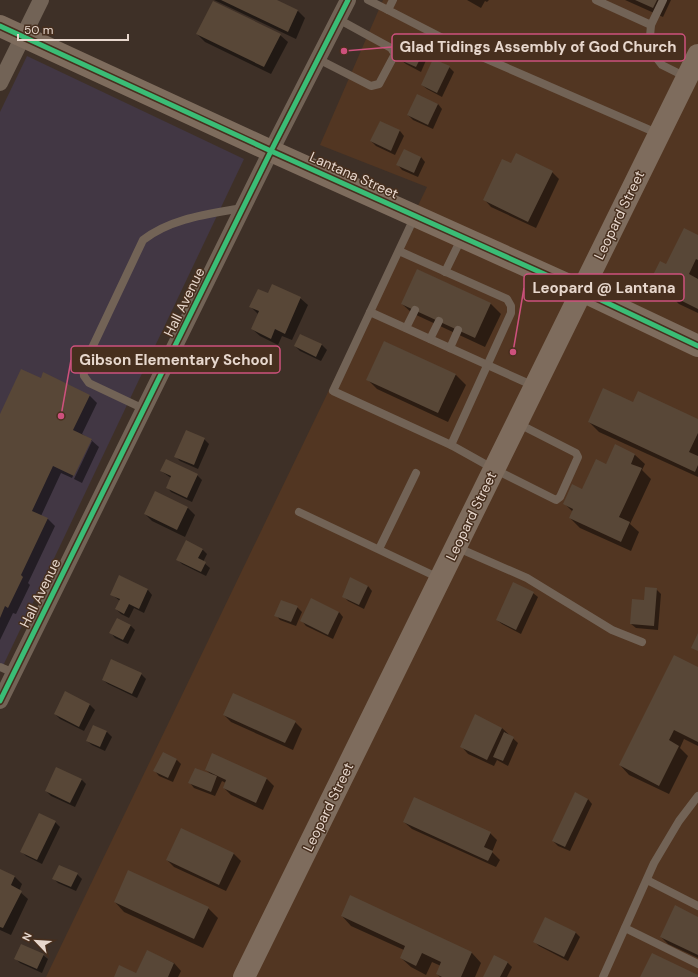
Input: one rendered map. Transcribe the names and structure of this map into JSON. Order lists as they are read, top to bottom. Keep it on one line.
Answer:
{"streets":{"main road":["Lantana Street","Leopard Street"],"street":["Hall Avenue"]},"crossings":[["Lantana Street","Leopard Street"],["Lantana Street","Hall Avenue"]],"places":["Glad Tidings Assembly of God Church","Leopard @ Lantana","Gibson Elementary School"],"scale_bar":"50 m","north":"top left"}
